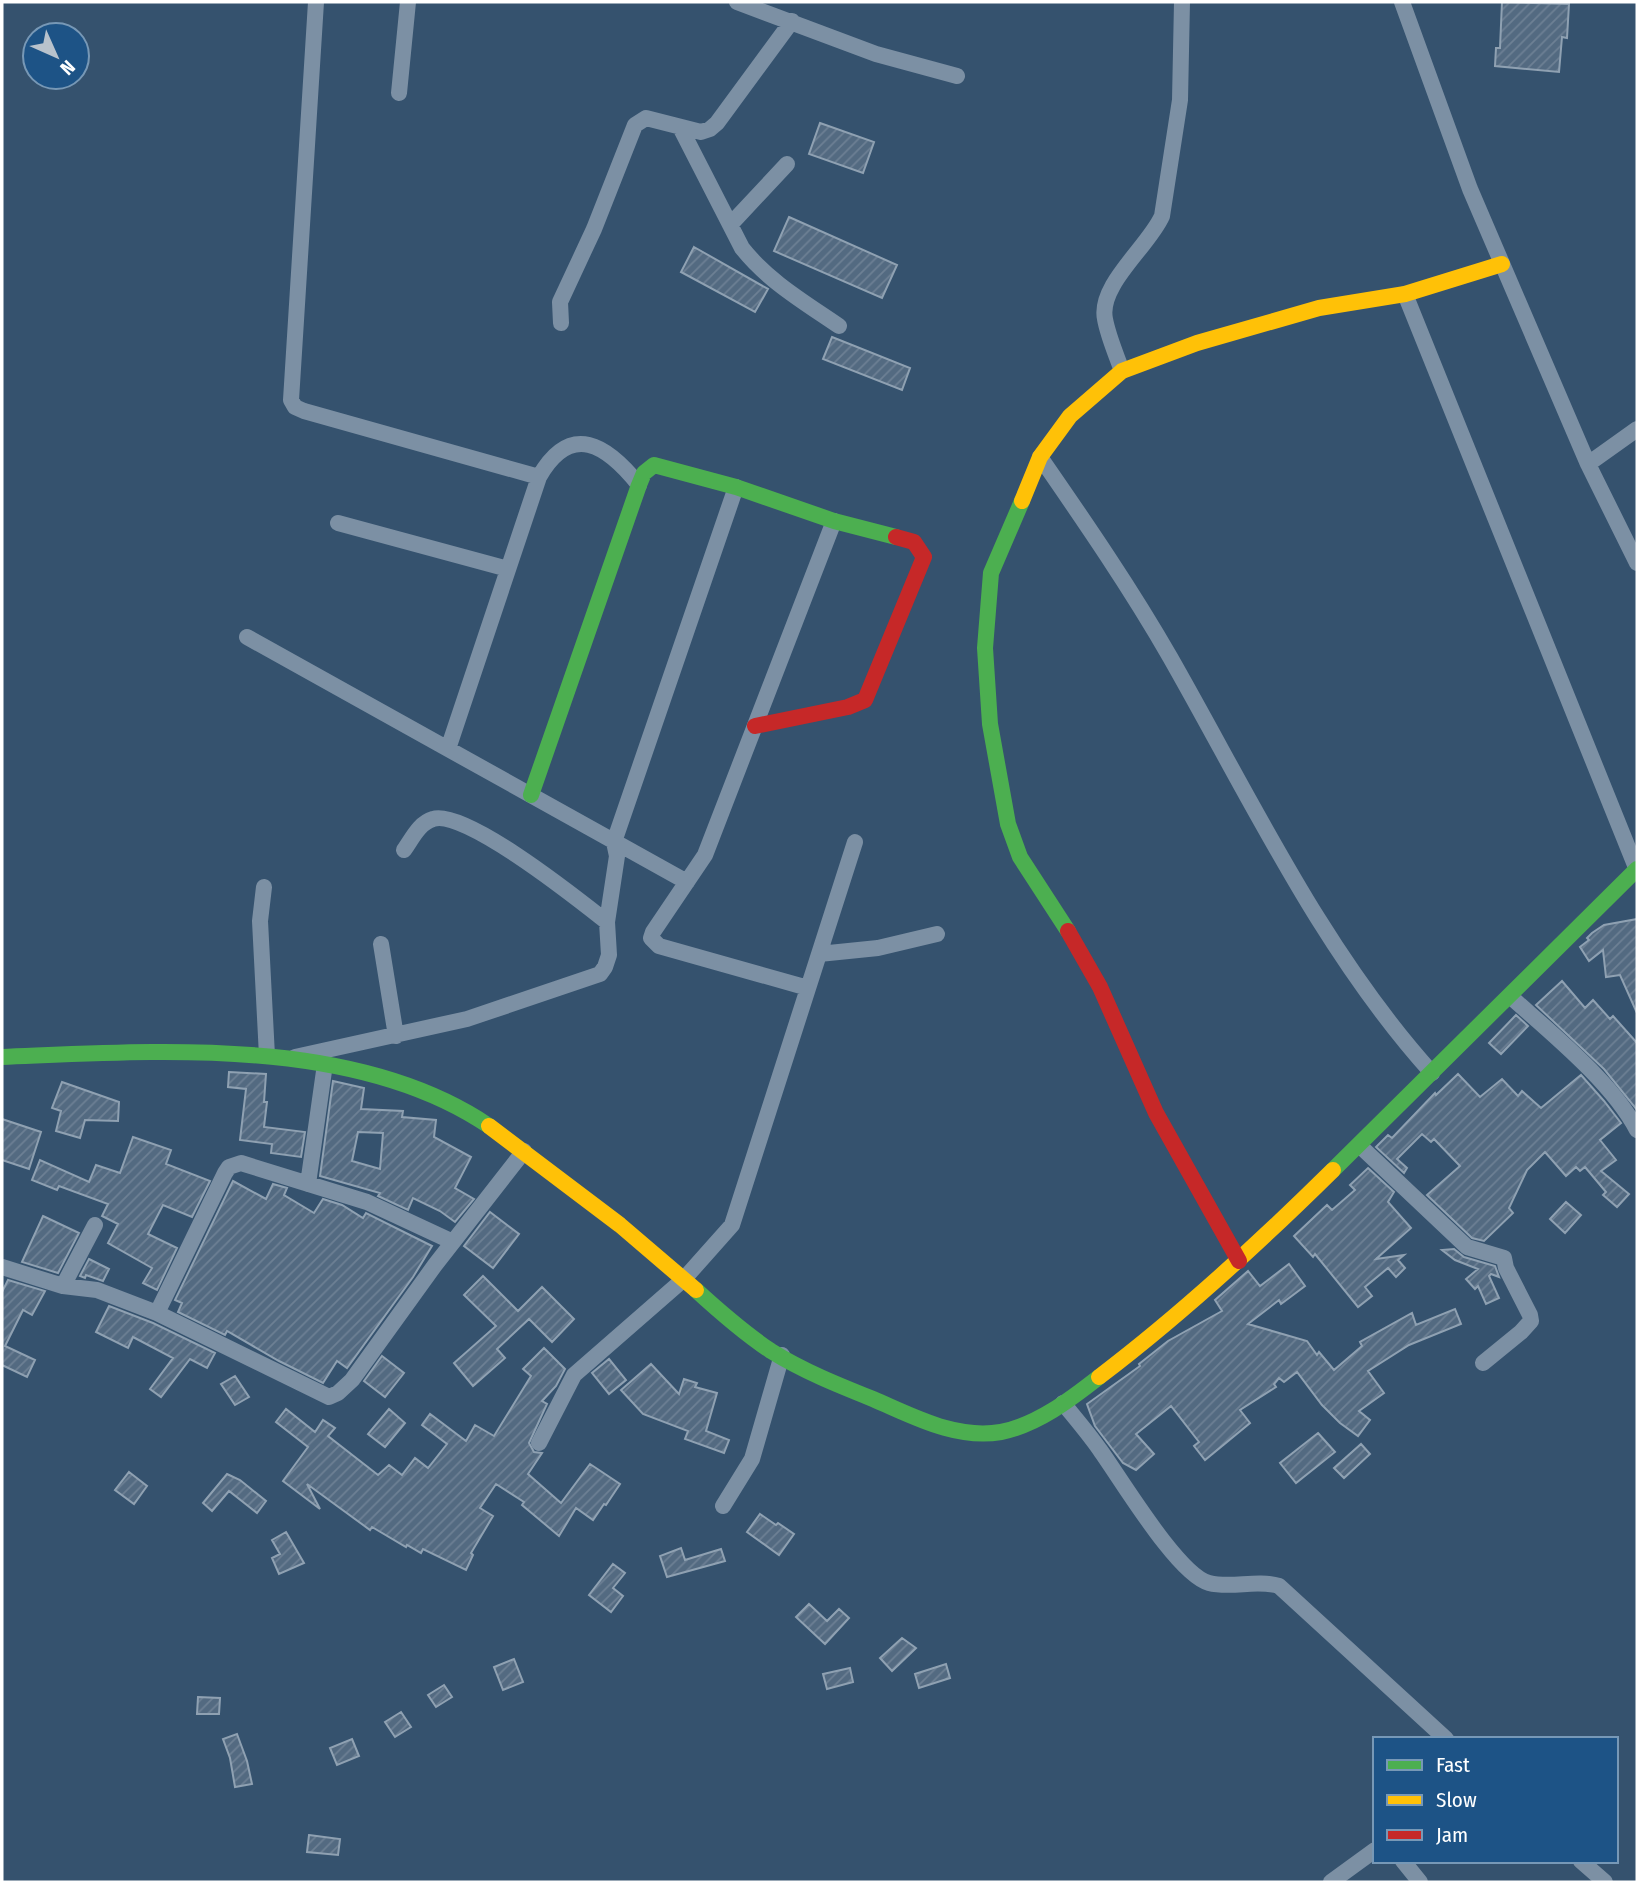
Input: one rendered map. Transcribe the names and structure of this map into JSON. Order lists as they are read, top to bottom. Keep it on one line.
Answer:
{"legend":["Fast","Slow","Jam"],"north":"bottom right"}
